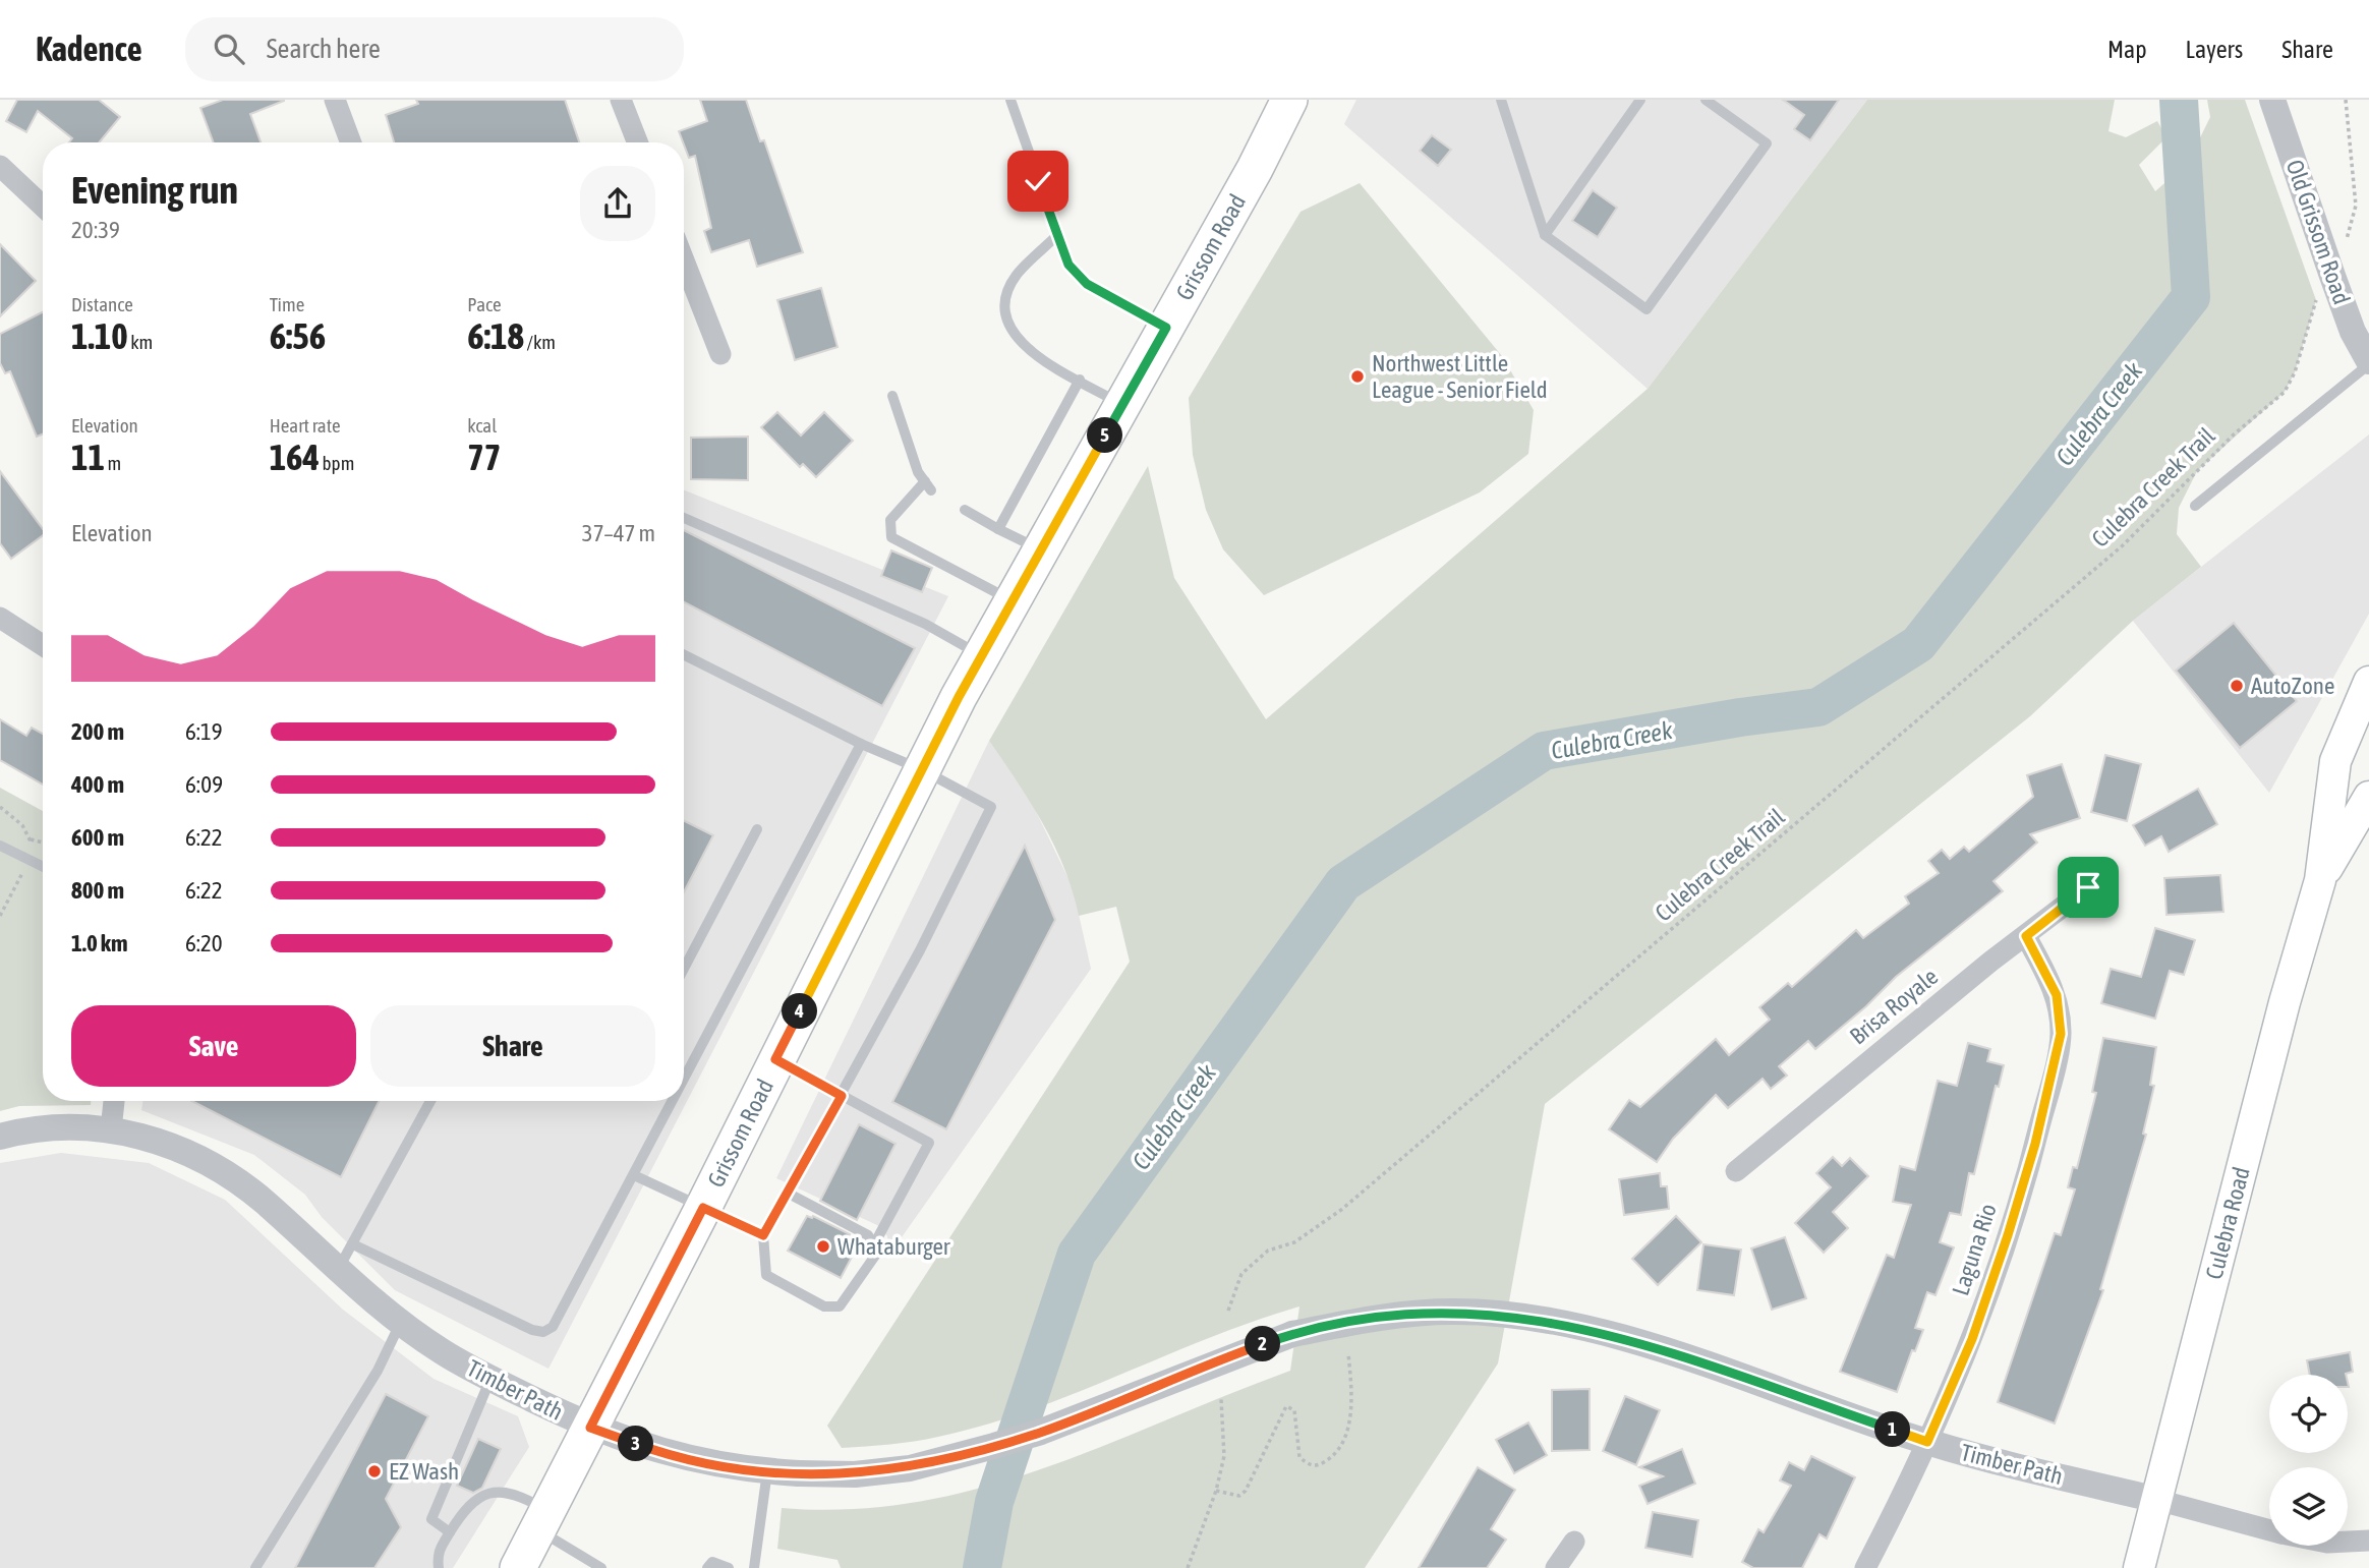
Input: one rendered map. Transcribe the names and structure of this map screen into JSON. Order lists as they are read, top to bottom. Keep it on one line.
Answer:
{"streets":{"main road":["Grissom Road","Culebra Road"],"street":["Old Grissom Road","Brisa Royale","Laguna Rio","Timber Path"],"path":["Culebra Creek Trail"]},"crossings":[["Grissom Road","Timber Path"],["Brisa Royale","Laguna Rio"],["Culebra Road","Timber Path"],["Laguna Rio","Timber Path"]],"water":["Culebra Creek"],"places":["Northwest Little League - Senior Field","AutoZone","Whataburger","EZ Wash"],"page":{"header":"Kadence","search":"Search here","nav":["Map","Layers","Share"],"heading":["Evening run","20:39"],"stats":[["Distance","1.10 km"],["Time","6:56"],["Pace","6:18 /km"],["Elevation","11 m"],["Heart rate","164 bpm"],["kcal","77"]],"pins":["5","4","2","1","3"],"chart":["Elevation","37–47 m"],"list":[{"name":"200 m","note":"6:19"},{"name":"400 m","note":"6:09"},{"name":"600 m","note":"6:22"},{"name":"800 m","note":"6:22"},{"name":"1.0 km","note":"6:20"}],"buttons":["Save","Share"]}}
